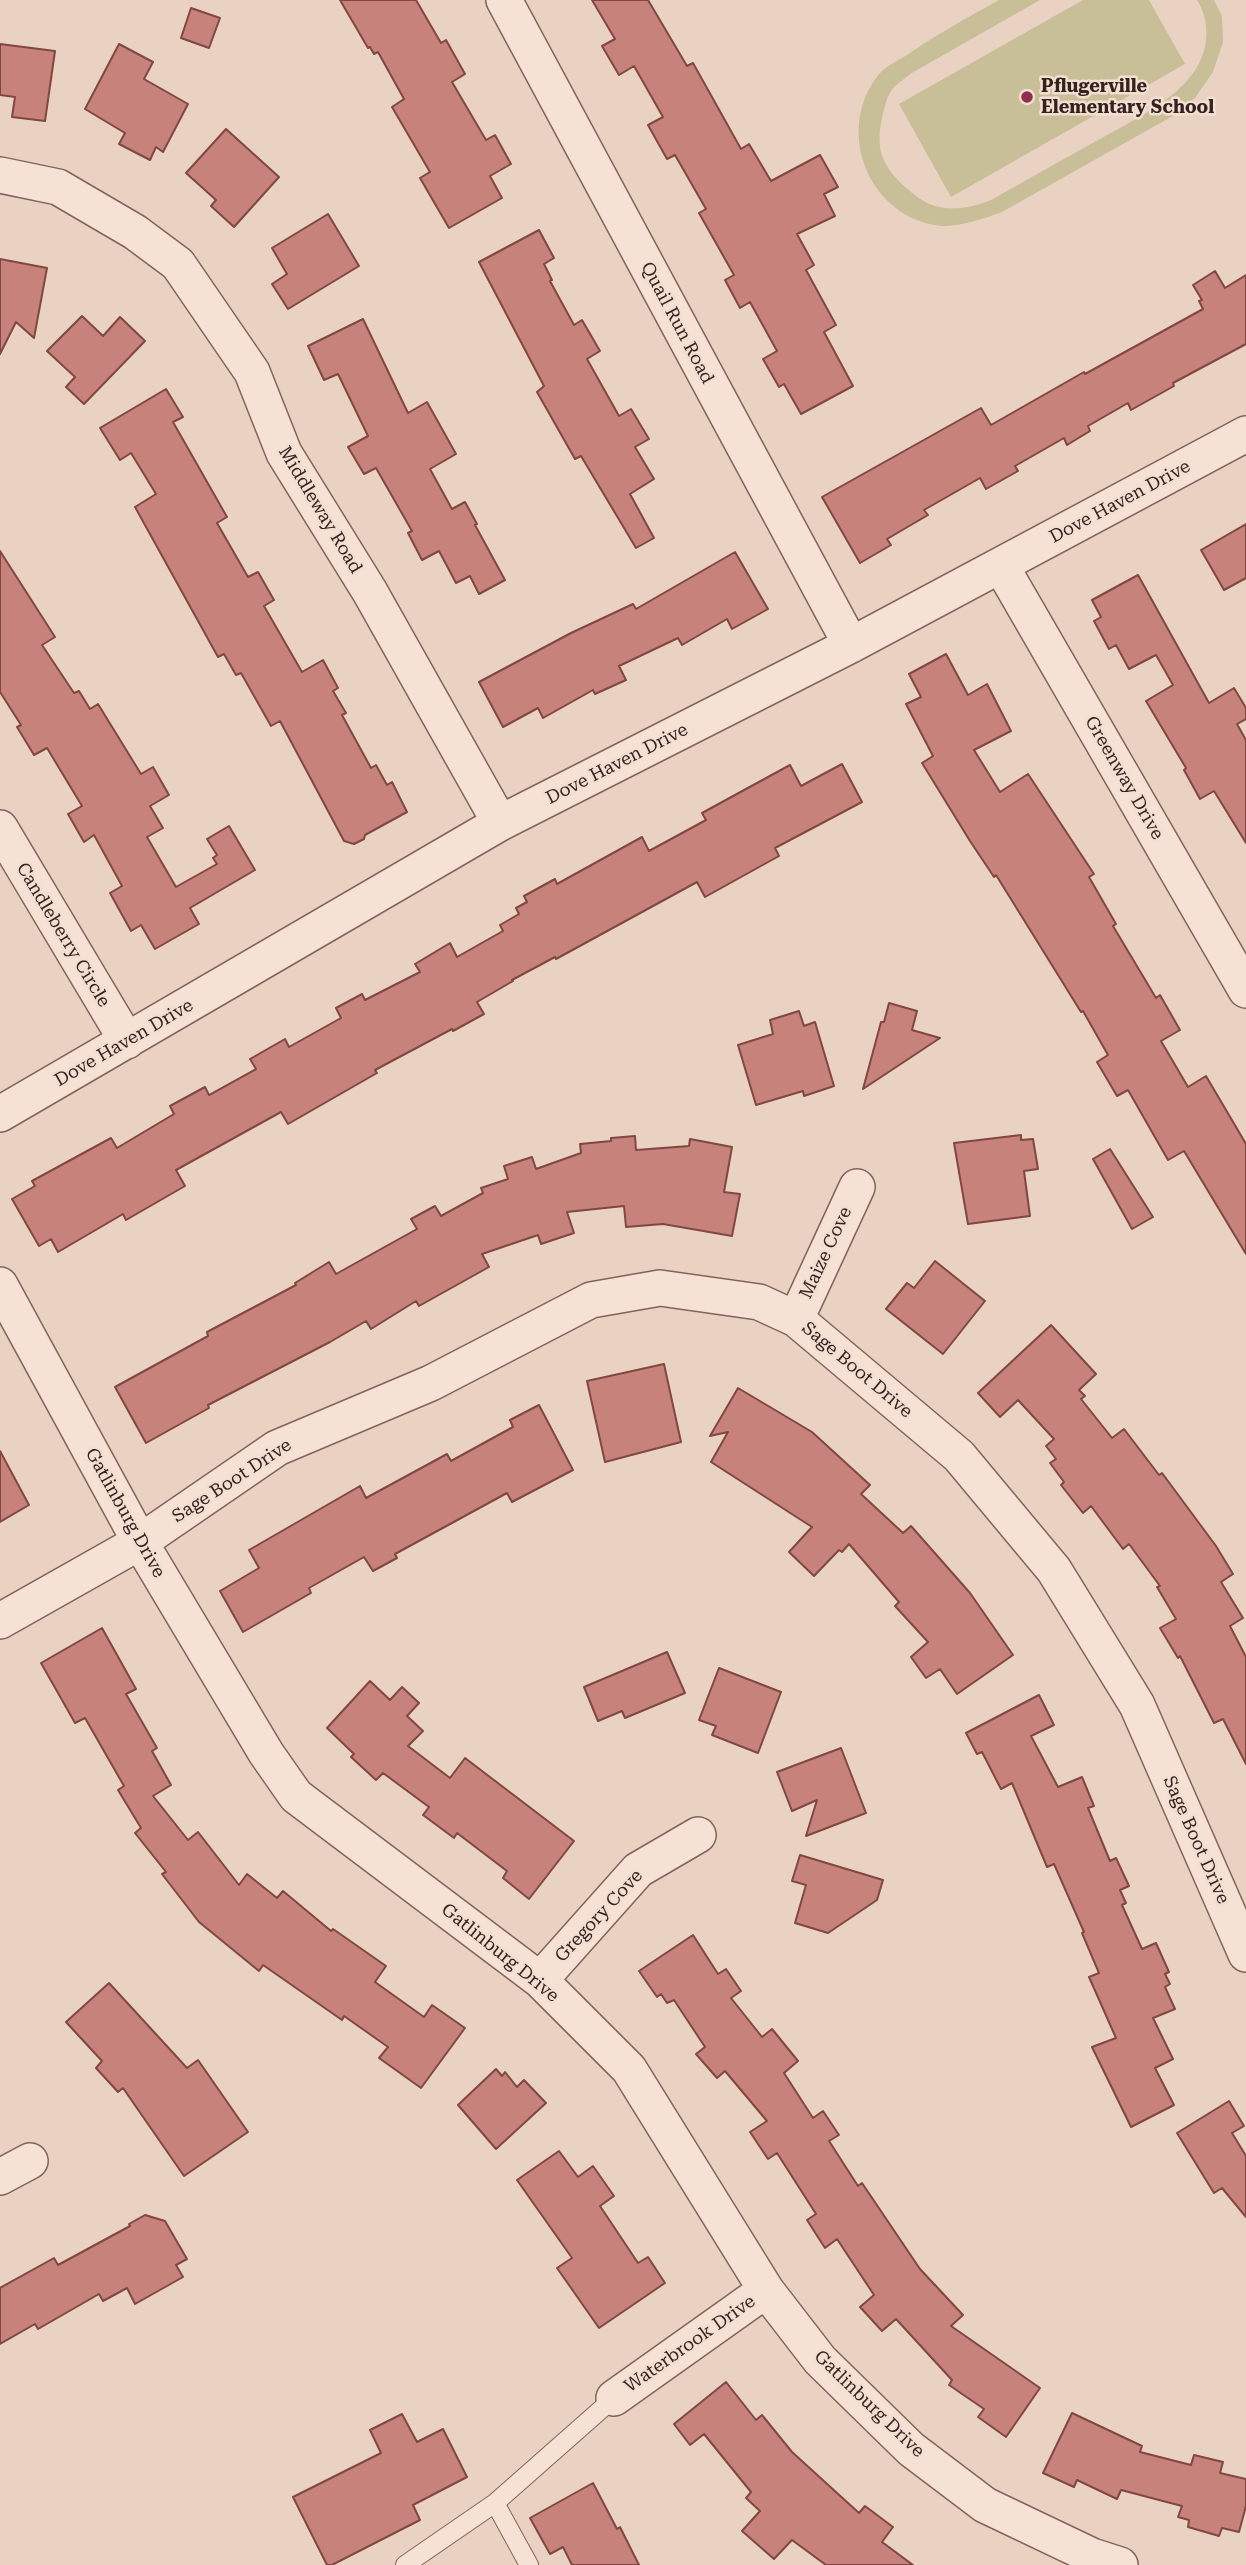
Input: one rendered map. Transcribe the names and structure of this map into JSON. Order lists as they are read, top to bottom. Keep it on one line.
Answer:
{"streets":{"street":["Quail Run Road","Dove Haven Drive","Middleway Road","Greenway Drive","Candleberry Circle","Maize Cove","Sage Boot Drive","Gatlinburg Drive","Gregory Cove","Waterbrook Drive"]},"crossings":[["Quail Run Road","Dove Haven Drive"],["Dove Haven Drive","Middleway Road"],["Dove Haven Drive","Greenway Drive"],["Dove Haven Drive","Candleberry Circle"],["Maize Cove","Sage Boot Drive"],["Sage Boot Drive","Gatlinburg Drive"],["Gatlinburg Drive","Gregory Cove"],["Gatlinburg Drive","Waterbrook Drive"]],"places":["Pflugerville Elementary School"]}
